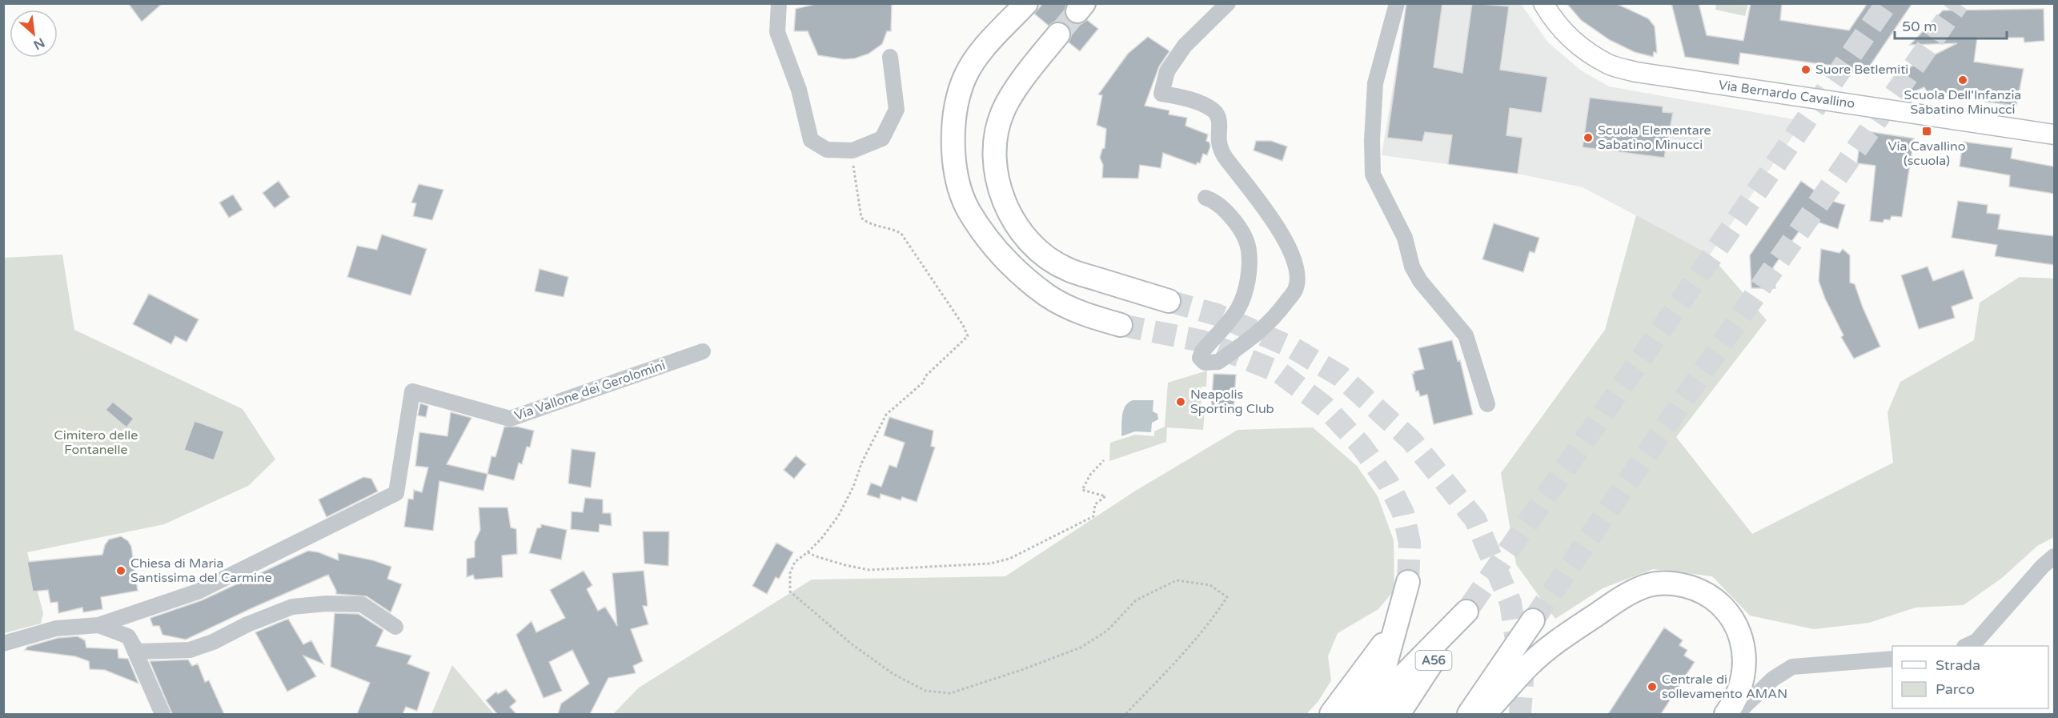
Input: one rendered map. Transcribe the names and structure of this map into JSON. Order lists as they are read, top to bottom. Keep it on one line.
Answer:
{"streets":{"highway":["A56"],"main road":["Via Bernardo Cavallino"],"street":["Via Vallone dei Gerolomini"]},"parks":["Cimitero delle Fontanelle"],"places":{"other":["Suore Betlemiti","Scuola Dell'Infanzia Sabatino Minucci","Scuola Elementare Sabatino Minucci","Neapolis Sporting Club","Chiesa di Maria Santissima del Carmine","Centrale di sollevamento AMAN"],"transit":["Via Cavallino (scuola)"]},"legend":["Strada","Parco"],"scale_bar":"50 m","north":"bottom right"}
